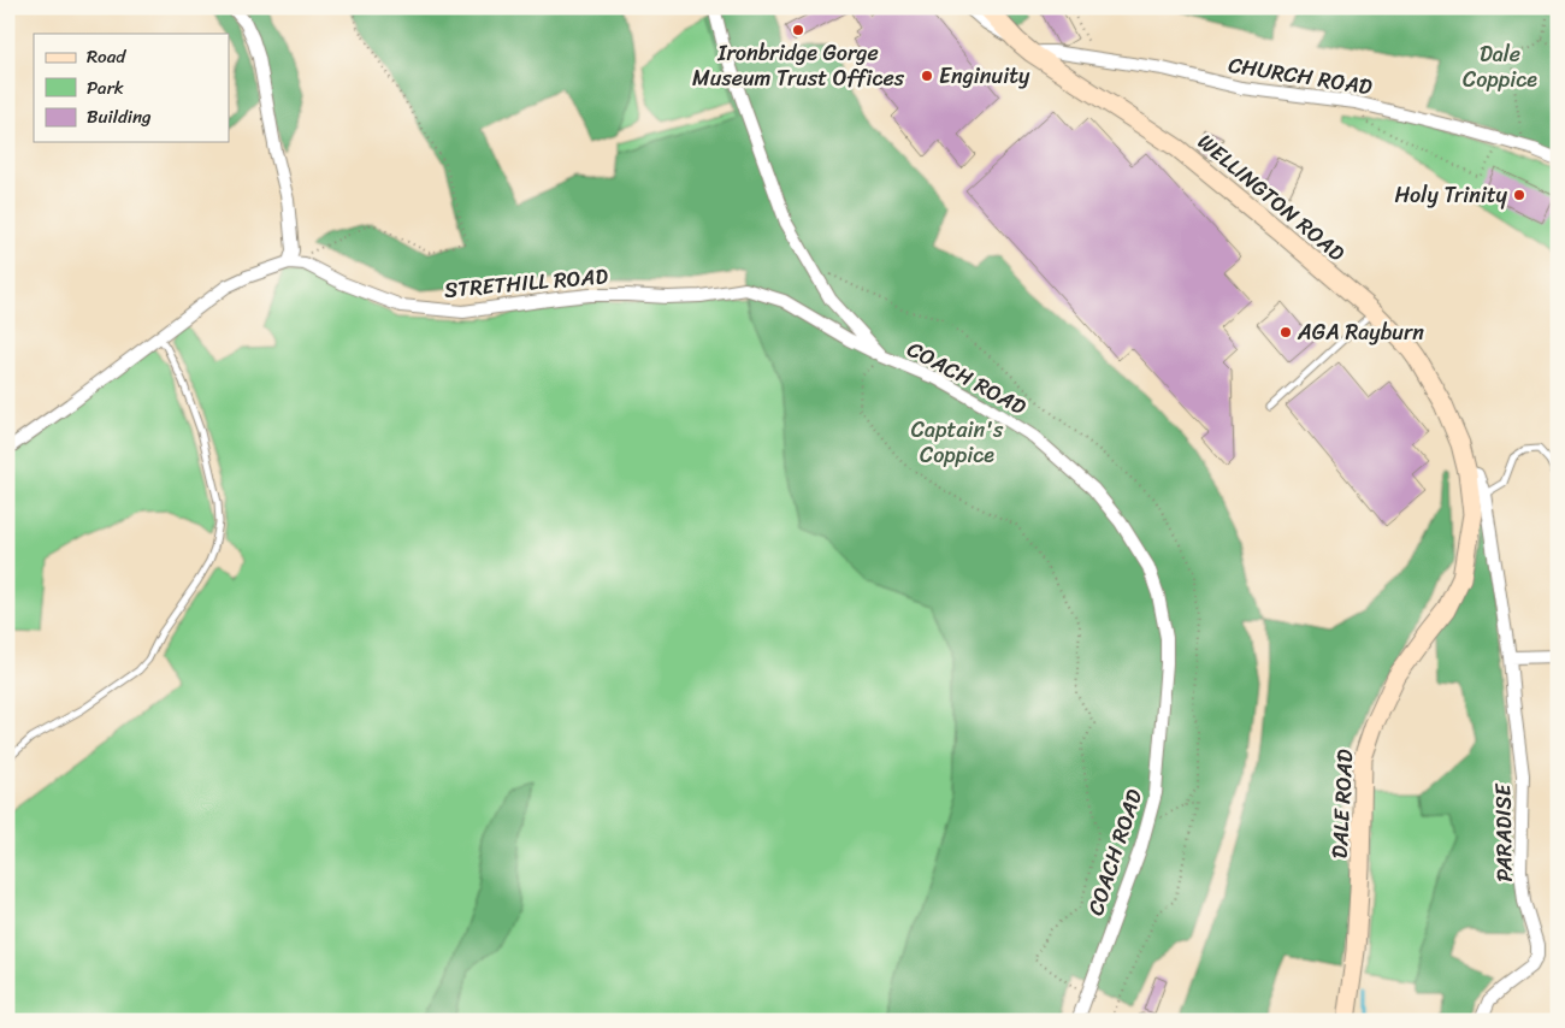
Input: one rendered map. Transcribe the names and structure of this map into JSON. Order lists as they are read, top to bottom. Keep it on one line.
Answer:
{"streets":{"street":["CHURCH ROAD","WELLINGTON ROAD","STRETHILL ROAD","COACH ROAD","DALE ROAD","PARADISE"]},"crossings":[["CHURCH ROAD","WELLINGTON ROAD"],["WELLINGTON ROAD","DALE ROAD"],["WELLINGTON ROAD","PARADISE"],["STRETHILL ROAD","COACH ROAD"],["DALE ROAD","PARADISE"]],"parks":["Dale Coppice","Captain's Coppice"],"places":["Ironbridge Gorge Museum Trust Offices","Enginuity","Holy Trinity","AGA Rayburn"],"legend":["Road","Park","Building"]}
